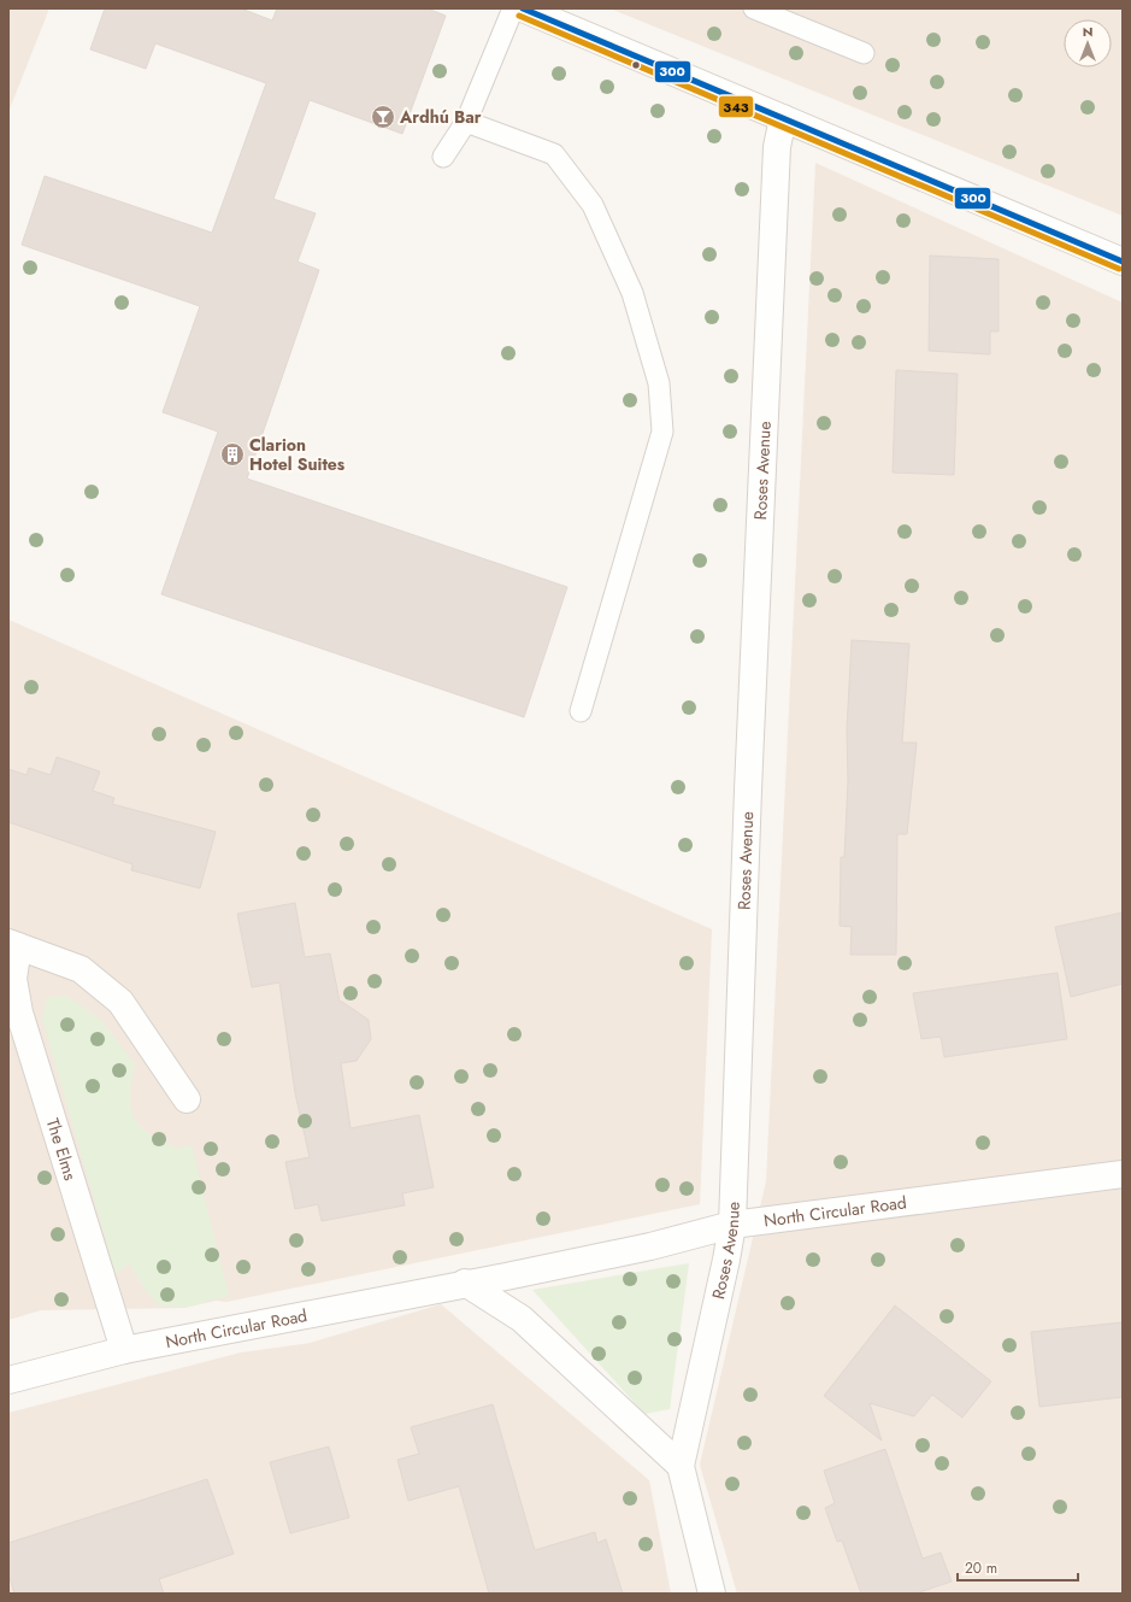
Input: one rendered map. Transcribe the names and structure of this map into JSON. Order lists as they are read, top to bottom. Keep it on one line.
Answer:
{"streets":{"street":["Roses Avenue","The Elms","North Circular Road"]},"crossings":[["Roses Avenue","North Circular Road"],["The Elms","North Circular Road"]],"places":{"bar":["Ardhú Bar"],"building":["Clarion Hotel Suites"]},"lines":["transit line 300","transit line 343"],"scale_bar":"20 m","north":"top"}
